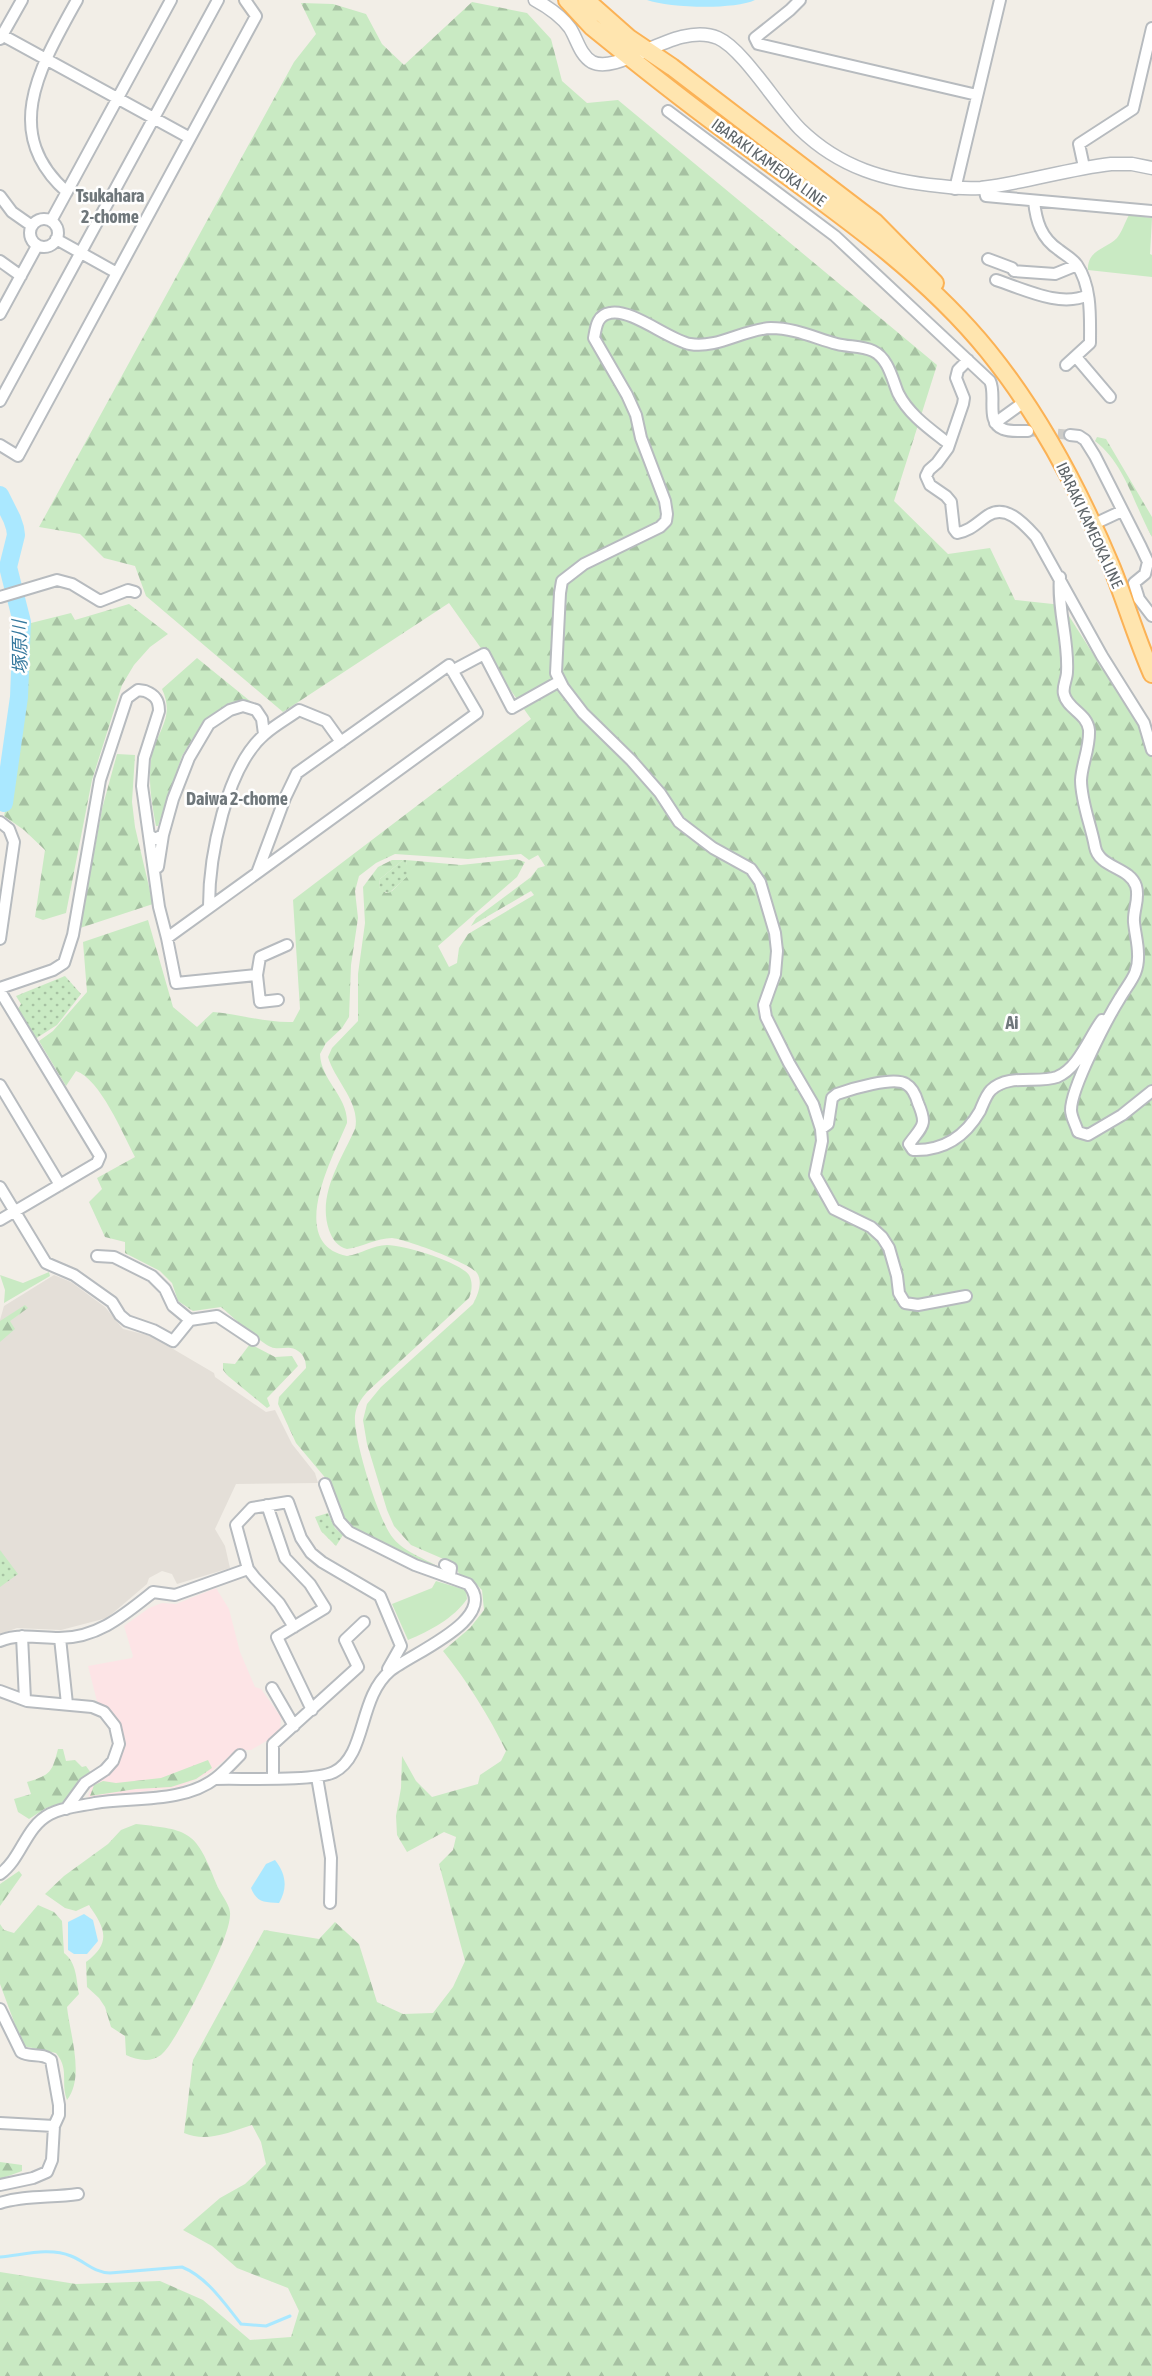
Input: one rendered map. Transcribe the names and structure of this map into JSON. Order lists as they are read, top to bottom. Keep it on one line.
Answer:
{"streets":{"main road":["IBARAKI KAMEOKA LINE"]},"districts":["Tsukahara 2-chome","Daiwa 2-chome","Ai"],"water":["塚原川"]}
